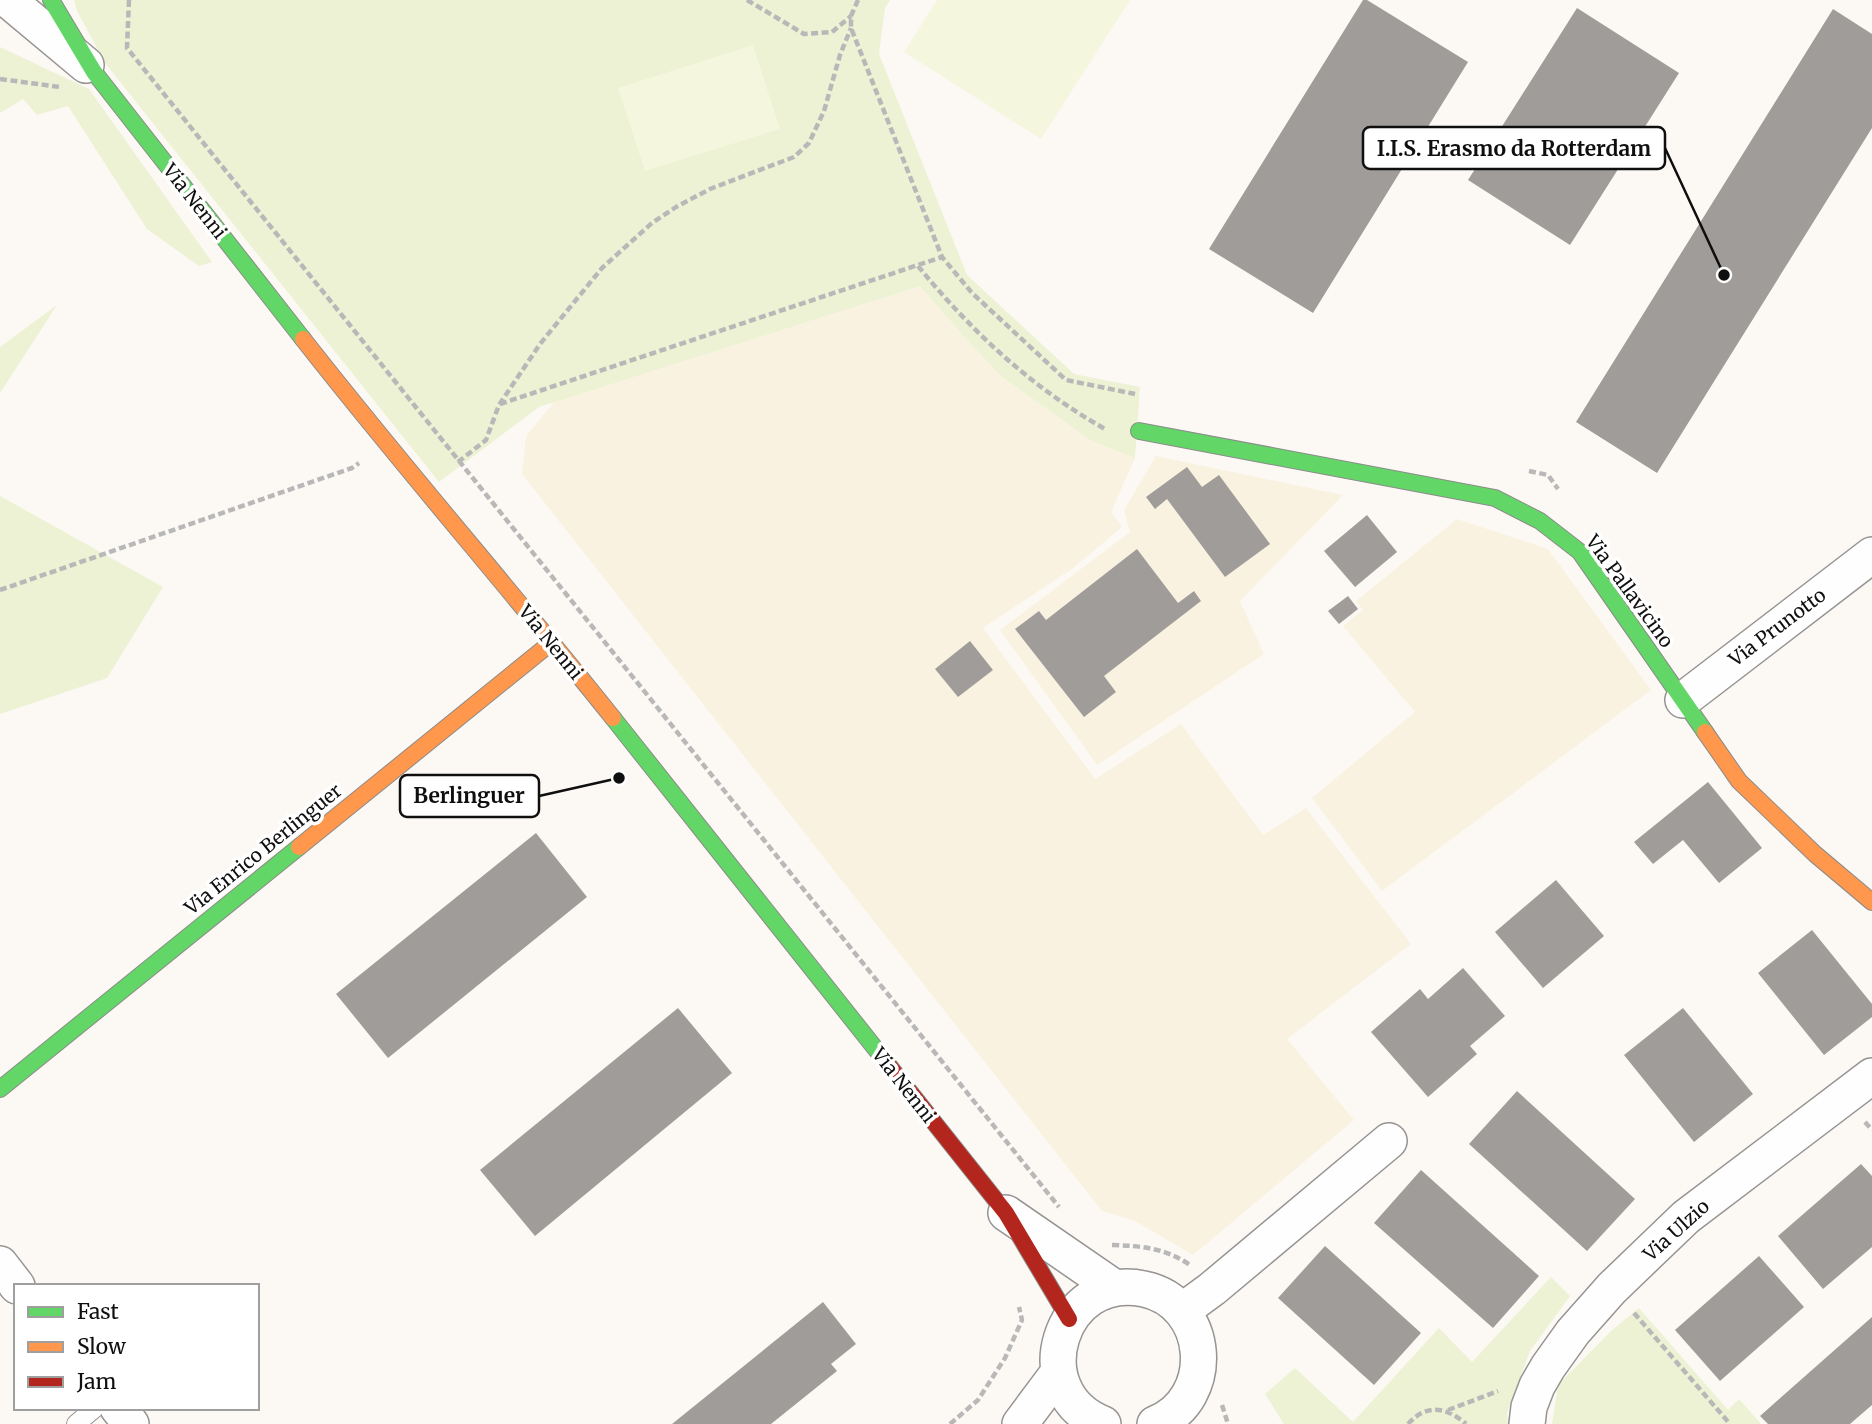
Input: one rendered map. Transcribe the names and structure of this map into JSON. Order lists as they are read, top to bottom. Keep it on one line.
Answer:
{"streets":{"street":["Via Nenni","Via Pallavicino","Via Prunotto","Via Enrico Berlinguer","Via Ulzio"]},"crossings":[["Via Nenni","Via Enrico Berlinguer"],["Via Pallavicino","Via Prunotto"]],"places":["I.I.S. Erasmo da Rotterdam","Berlinguer"],"legend":["Fast","Slow","Jam"]}
